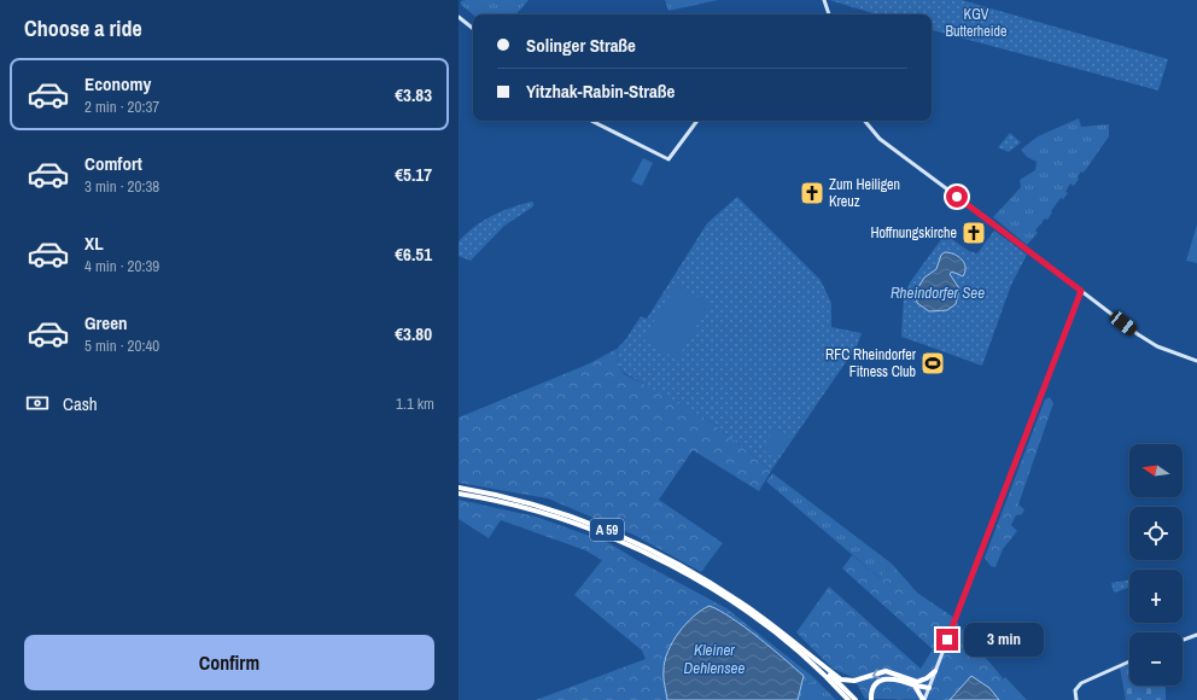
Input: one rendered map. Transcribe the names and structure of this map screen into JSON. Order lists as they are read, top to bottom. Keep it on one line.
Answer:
{"streets":{"highway":["A 59"]},"water":["Rheindorfer See","Kleiner Dehlensee"],"parks":["KGV Butterheide"],"places":{"church":["Zum Heiligen Kreuz","Hoffnungskirche"],"sports":["RFC Rheindorfer Fitness Club"]},"north":"left","page":{"heading":"Choose a ride","banner":["Solinger Straße","Yitzhak-Rabin-Straße"],"list":[{"name":"Economy","note":"2 min · 20:37","value":"€3.83"},{"name":"Comfort","note":"3 min · 20:38","value":"€5.17"},{"name":"XL","note":"4 min · 20:39","value":"€6.51"},{"name":"Green","note":"5 min · 20:40","value":"€3.80"}],"pay":["Cash","1.1 km"],"map_buttons":["+","−"],"bubble":"3 min","buttons":"Confirm"}}
